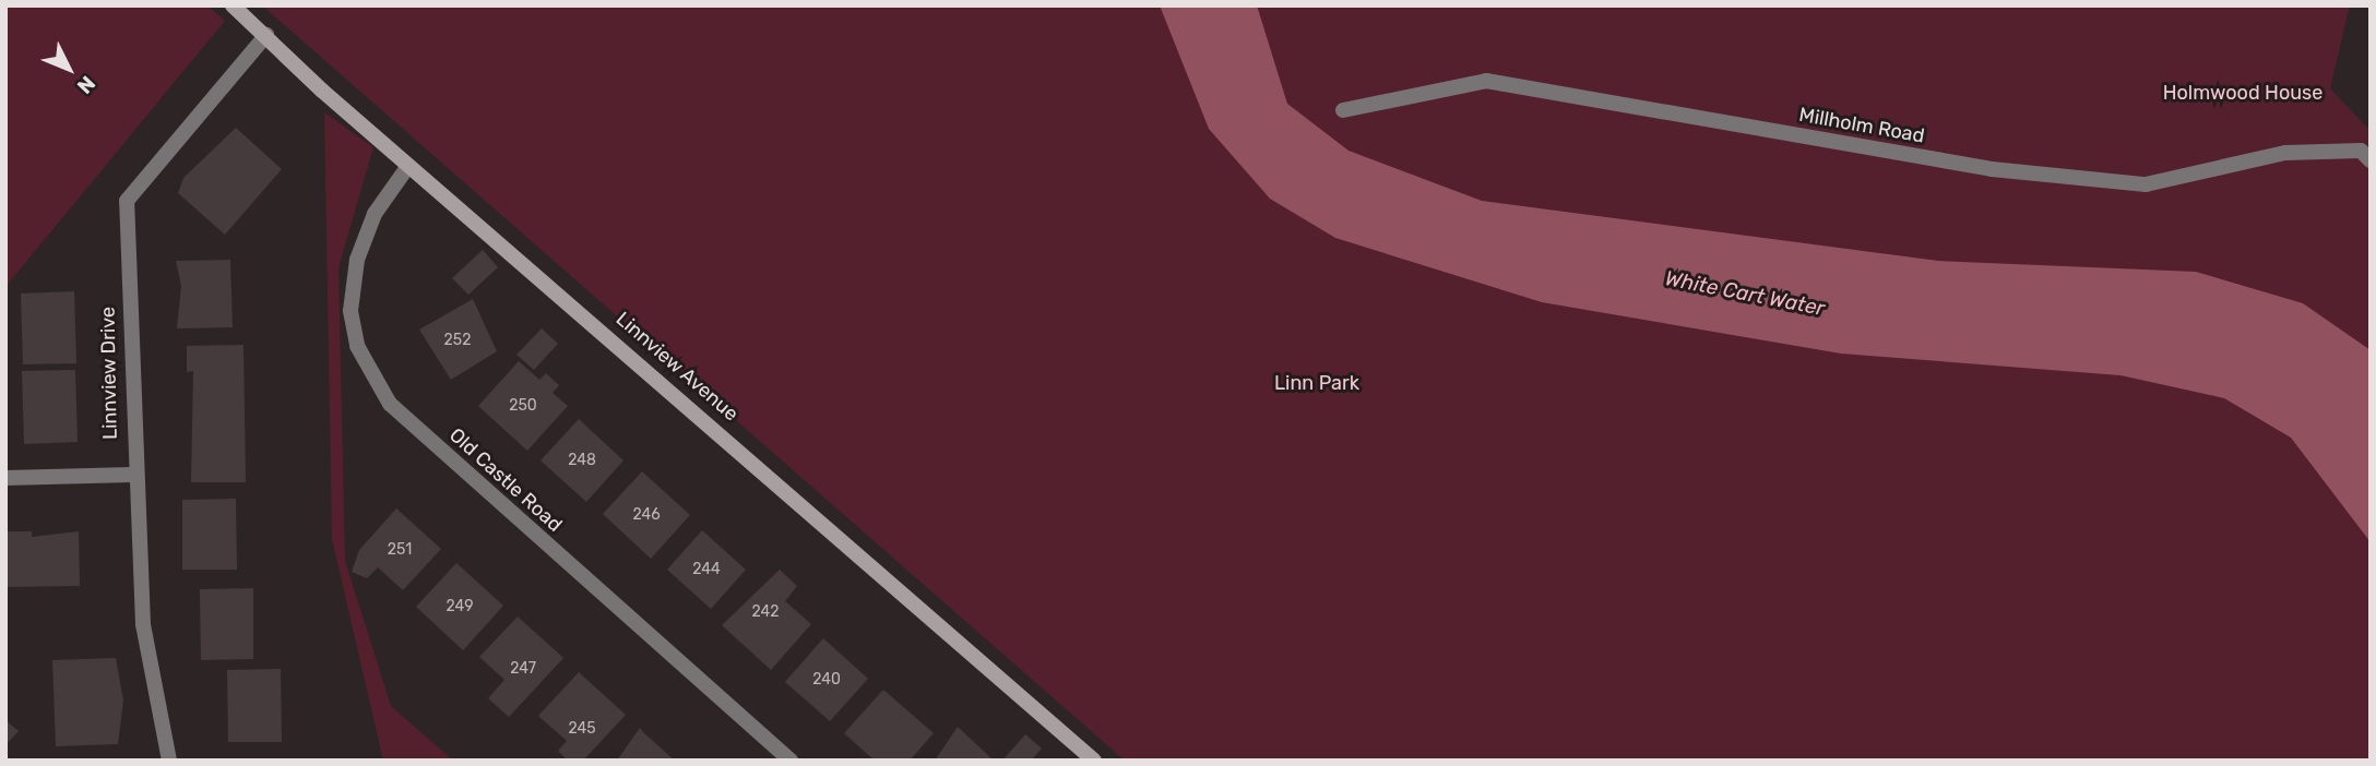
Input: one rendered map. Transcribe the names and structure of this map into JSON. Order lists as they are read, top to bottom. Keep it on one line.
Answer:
{"streets":{"street":["Millholm Road","Linnview Avenue","Linnview Drive","Old Castle Road"]},"crossings":[["Linnview Avenue","Linnview Drive"],["Linnview Avenue","Old Castle Road"]],"water":["White Cart Water"],"parks":["Holmwood House","Linn Park"],"house_numbers":["252","250","248","246","251","244","249","242","247","240","245"],"north":"bottom right"}
